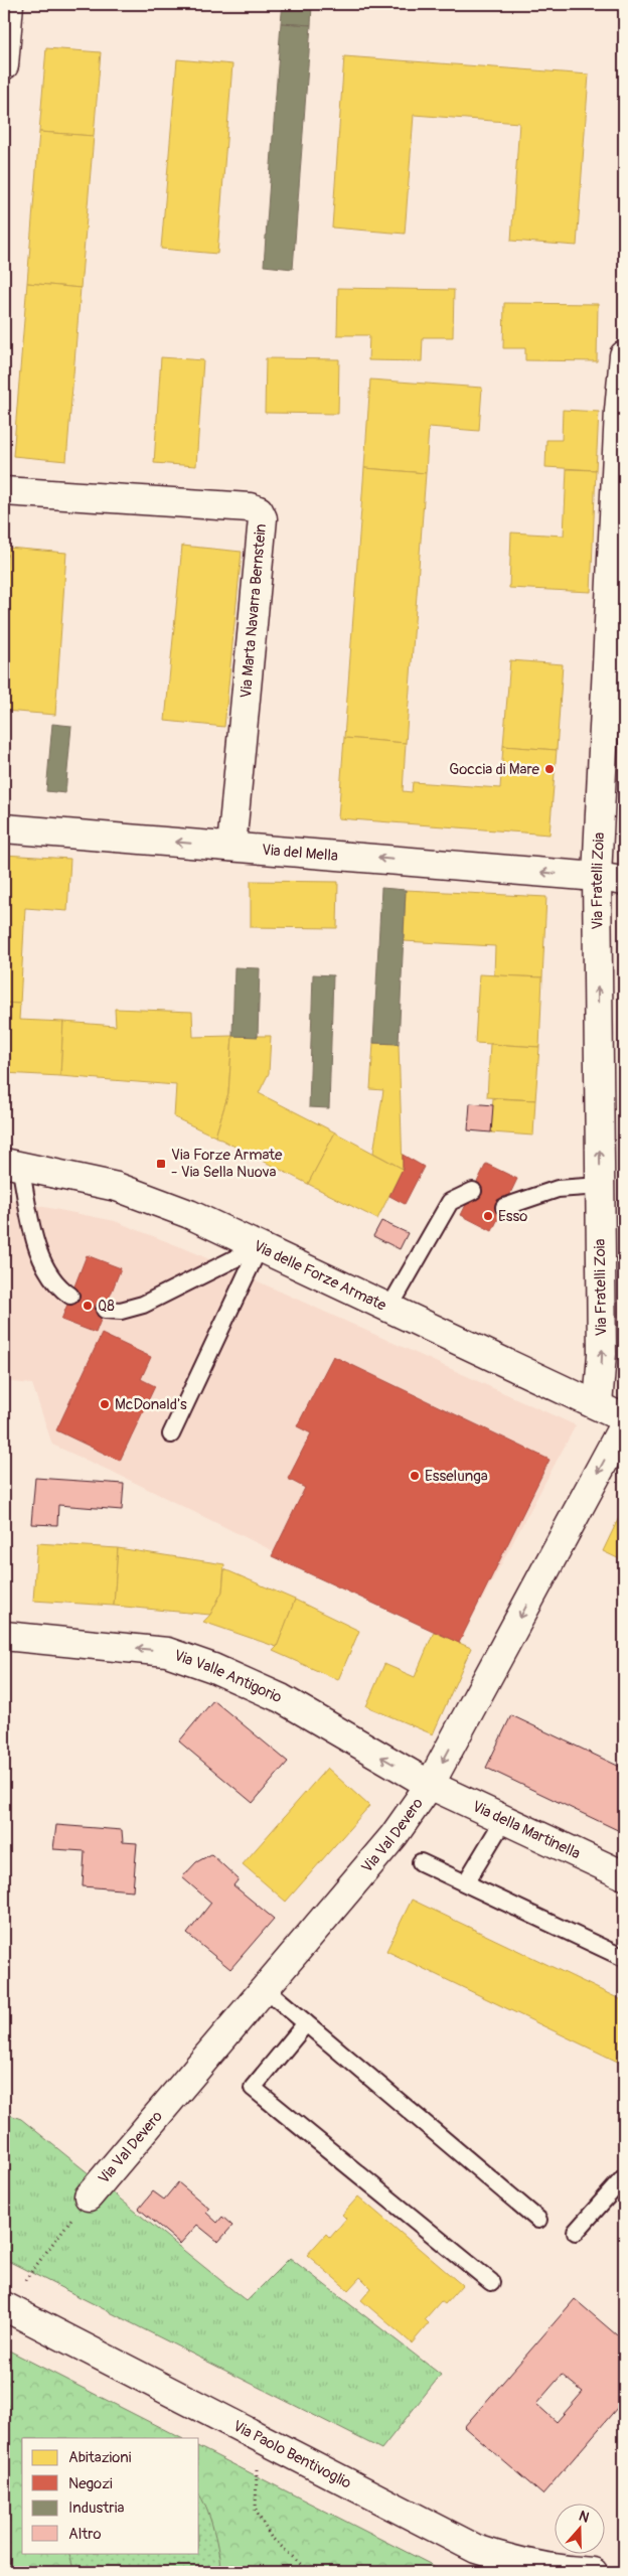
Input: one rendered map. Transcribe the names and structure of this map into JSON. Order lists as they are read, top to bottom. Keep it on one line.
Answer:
{"streets":{"street":["Via Marta Navarra Bernstein","Via del Mella","Via Fratelli Zoia","Via delle Forze Armate","Via Valle Antigorio","Via della Martinella","Via Val Devero","Via Paolo Bentivoglio"]},"crossings":[["Via Marta Navarra Bernstein","Via del Mella"],["Via del Mella","Via Fratelli Zoia"],["Via Fratelli Zoia","Via delle Forze Armate"],["Via Valle Antigorio","Via della Martinella"],["Via Valle Antigorio","Via Val Devero"],["Via della Martinella","Via Val Devero"]],"one_way":["Via del Mella","Via Fratelli Zoia","Via Valle Antigorio","Via Val Devero"],"places":{"other":["Goccia di Mare","Esso","Q8","McDonald's","Esselunga"],"transit":["Via Forze Armate - Via Sella Nuova"]},"legend":["Abitazioni","Negozi","Industria","Altro"],"north":"top"}
